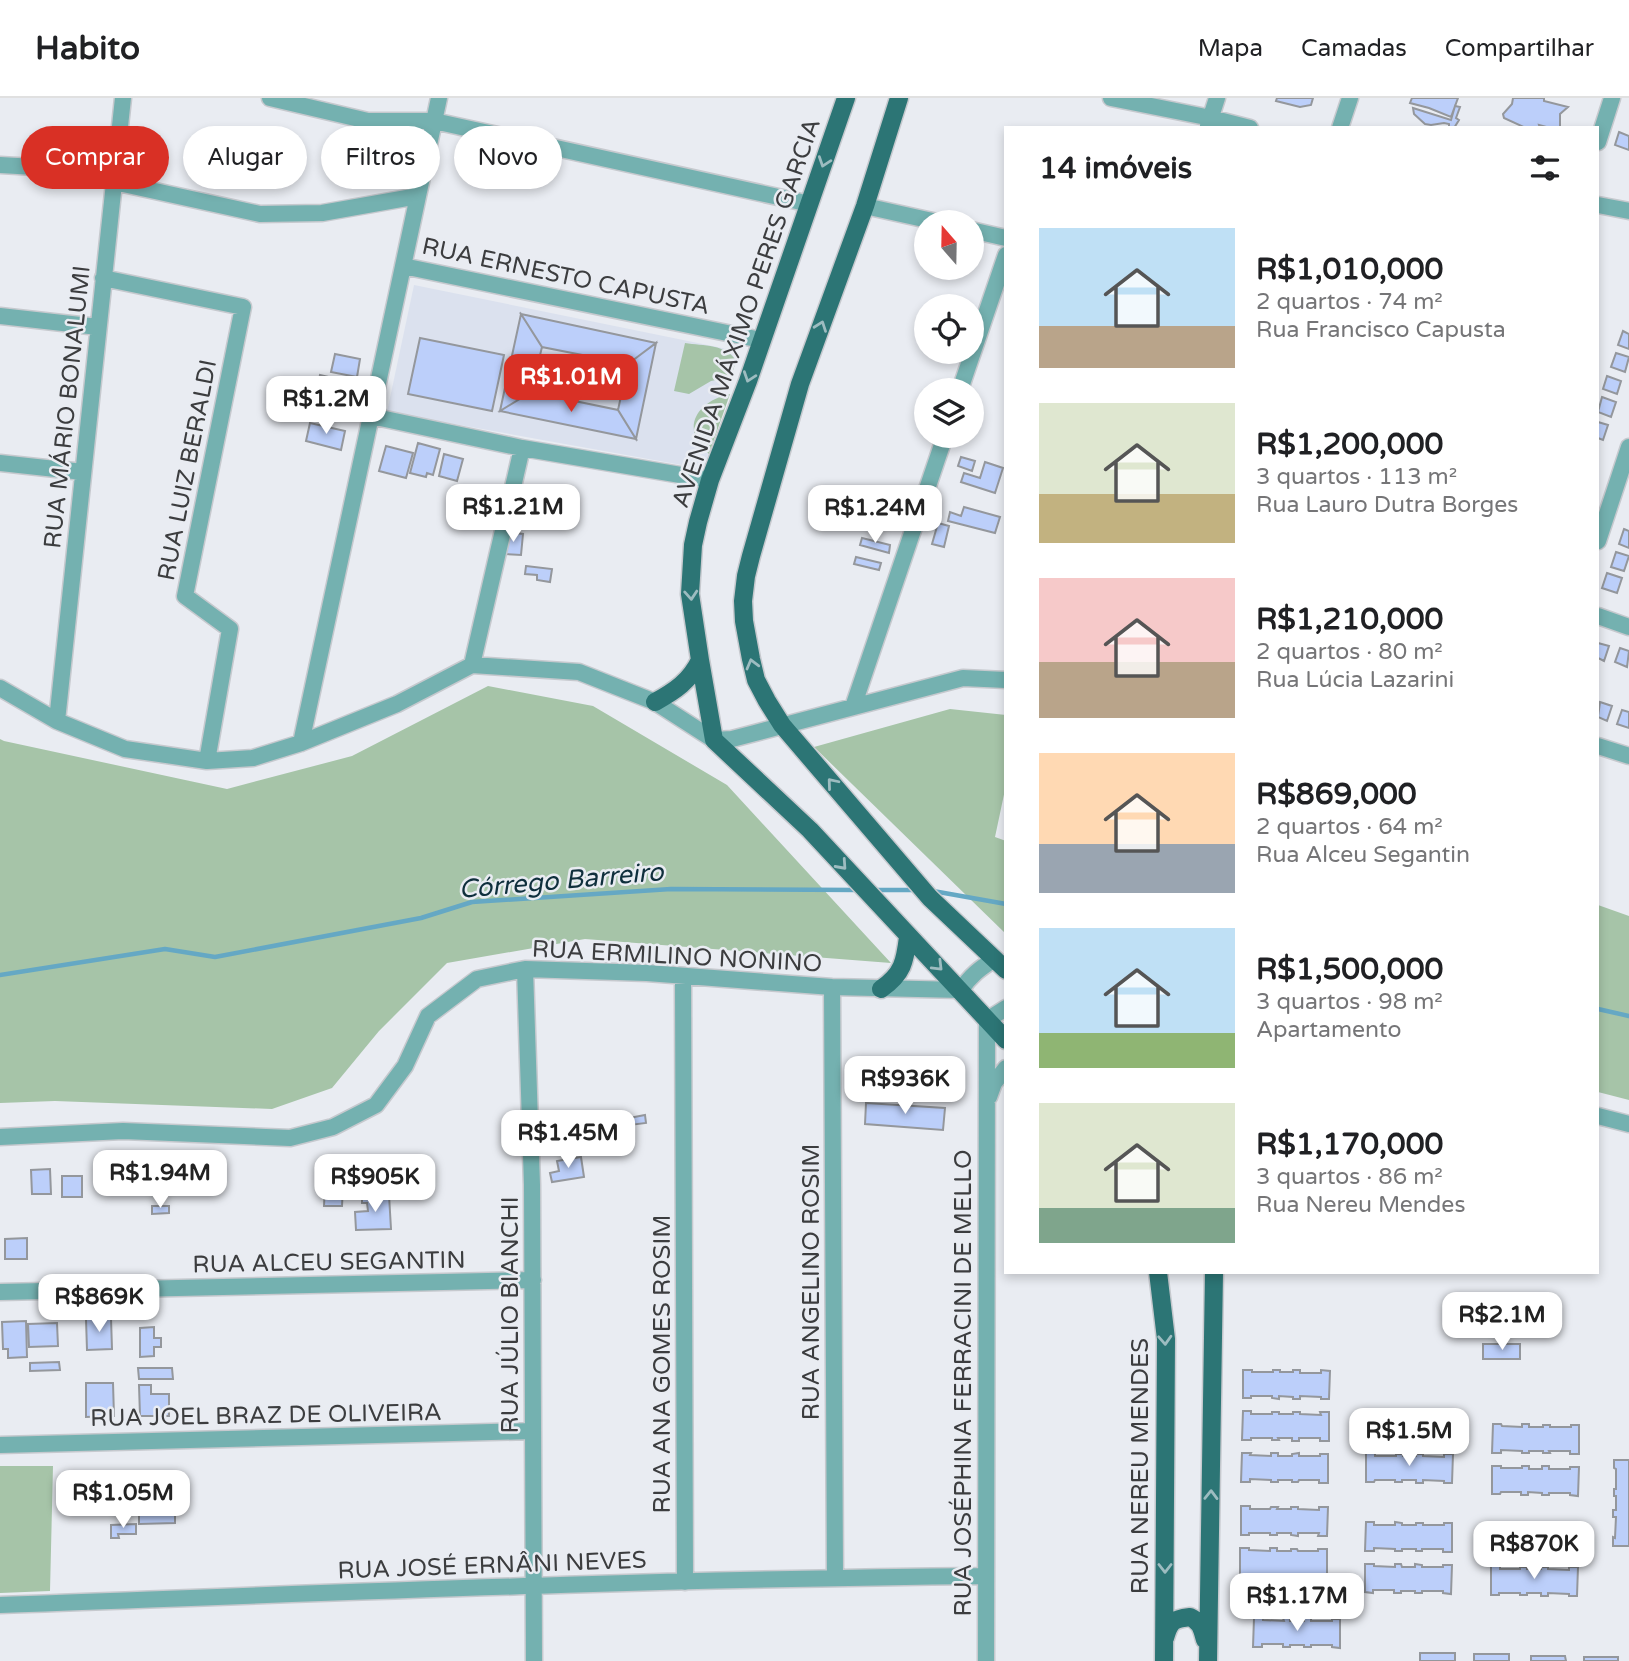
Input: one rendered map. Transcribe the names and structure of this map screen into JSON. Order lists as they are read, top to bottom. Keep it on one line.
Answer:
{"streets":{"main road":["AVENIDA MÁXIMO PERES GARCIA","RUA NEREU MENDES"],"street":["RUA ERNESTO CAPUSTA","RUA MÁRIO BONALUMI","RUA LUIZ BERALDI","RUA ERMILINO NONINO","RUA ALCEU SEGANTIN","RUA ANGELINO ROSIM","RUA JÚLIO BIANCHI","RUA ANA GOMES ROSIM","RUA JOSÉPHINA FERRACINI DE MELLO","RUA JOEL BRAZ DE OLIVEIRA","RUA JOSÉ ERNÂNI NEVES"]},"crossings":[["RUA ERNESTO CAPUSTA","AVENIDA MÁXIMO PERES GARCIA"],["RUA MÁRIO BONALUMI","RUA LUIZ BERALDI"],["RUA ERMILINO NONINO","RUA ANGELINO ROSIM"],["RUA ERMILINO NONINO","RUA JÚLIO BIANCHI"],["RUA ERMILINO NONINO","RUA ANA GOMES ROSIM"],["RUA ALCEU SEGANTIN","RUA JÚLIO BIANCHI"],["RUA ANGELINO ROSIM","RUA JOSÉ ERNÂNI NEVES"],["RUA JÚLIO BIANCHI","RUA JOEL BRAZ DE OLIVEIRA"],["RUA JÚLIO BIANCHI","RUA JOSÉ ERNÂNI NEVES"],["RUA ANA GOMES ROSIM","RUA JOSÉ ERNÂNI NEVES"],["RUA JOSÉPHINA FERRACINI DE MELLO","RUA JOSÉ ERNÂNI NEVES"]],"water":["Córrego Barreiro"],"north":"top","page":{"header":"Habito","nav":["Mapa","Camadas","Compartilhar"],"chip":["Comprar","Alugar","Filtros","Novo"],"heading":"14 imóveis","list":[{"name":"R$1,010,000","note":"2 quartos · 74 m² · Rua Francisco Capusta"},{"name":"R$1,200,000","note":"3 quartos · 113 m² · Rua Lauro Dutra Borges"},{"name":"R$1,210,000","note":"2 quartos · 80 m² · Rua Lúcia Lazarini"},{"name":"R$869,000","note":"2 quartos · 64 m² · Rua Alceu Segantin"},{"name":"R$1,500,000","note":"3 quartos · 98 m² · Apartamento"},{"name":"R$1,170,000","note":"3 quartos · 86 m² · Rua Nereu Mendes"}],"price":["R$1.01M","R$1.2M","R$1.21M","R$1.24M","R$936K","R$1.45M","R$1.94M","R$905K","R$869K","R$2.1M","R$1.5M","R$1.05M","R$870K","R$1.17M"]}}
